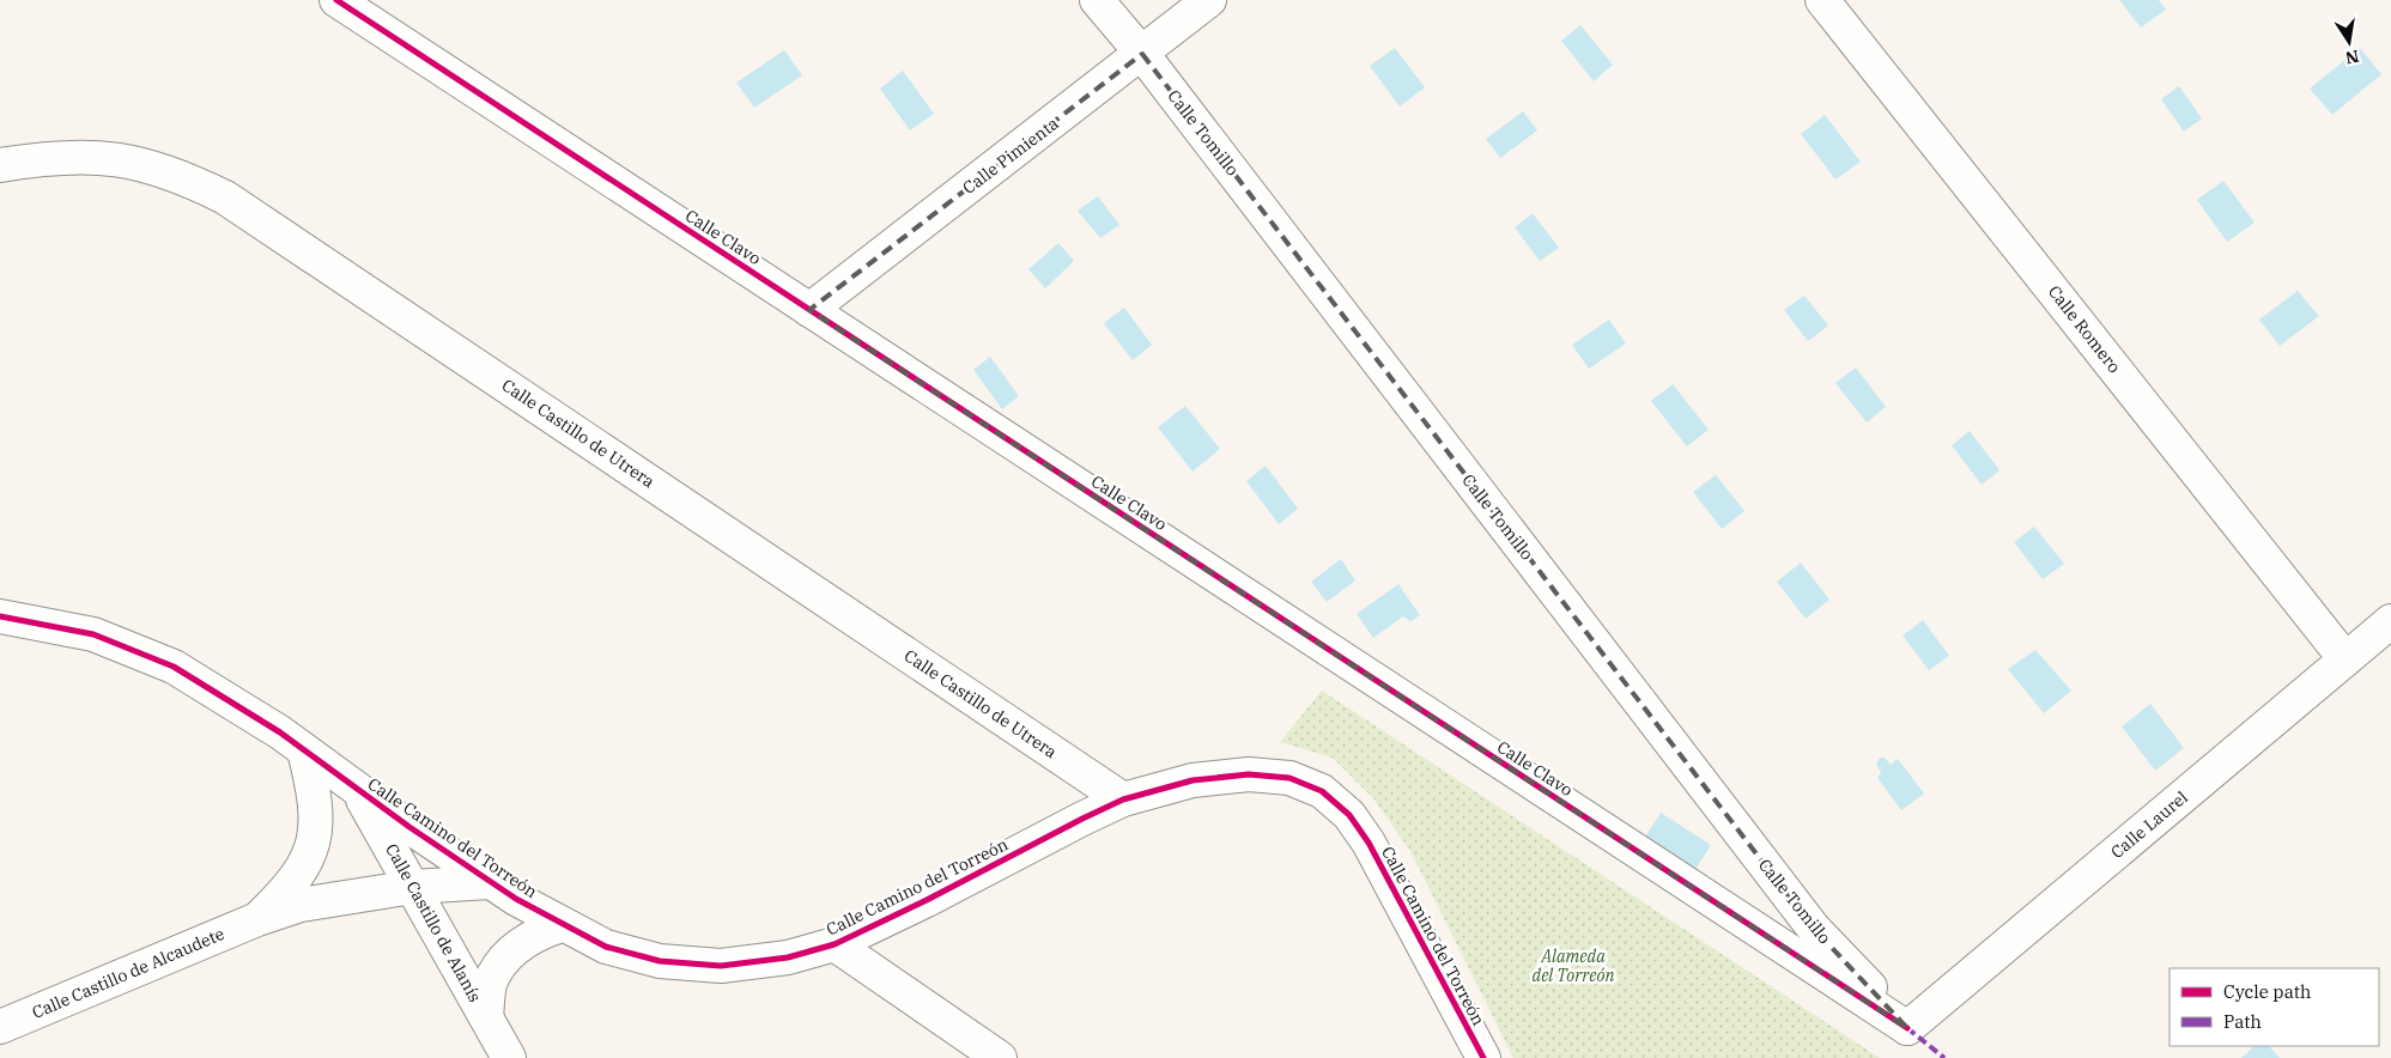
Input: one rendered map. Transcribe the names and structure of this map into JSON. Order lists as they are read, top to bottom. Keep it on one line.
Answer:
{"streets":{"street":["Calle Tomillo","Calle Pimienta","Calle Clavo","Calle Romero","Calle Castillo de Utrera","Calle Laurel","Calle Camino del Torreón","Calle Castillo de Alanís","Calle Castillo de Alcaudete"]},"crossings":[["Calle Tomillo","Calle Pimienta"],["Calle Tomillo","Calle Clavo"],["Calle Tomillo","Calle Laurel"],["Calle Pimienta","Calle Clavo"],["Calle Clavo","Calle Laurel"],["Calle Romero","Calle Laurel"],["Calle Castillo de Utrera","Calle Camino del Torreón"],["Calle Camino del Torreón","Calle Castillo de Alanís"],["Calle Camino del Torreón","Calle Castillo de Alcaudete"],["Calle Castillo de Alanís","Calle Castillo de Alcaudete"]],"parks":["Alameda del Torreón"],"legend":["Cycle path","Path"],"north":"bottom"}
